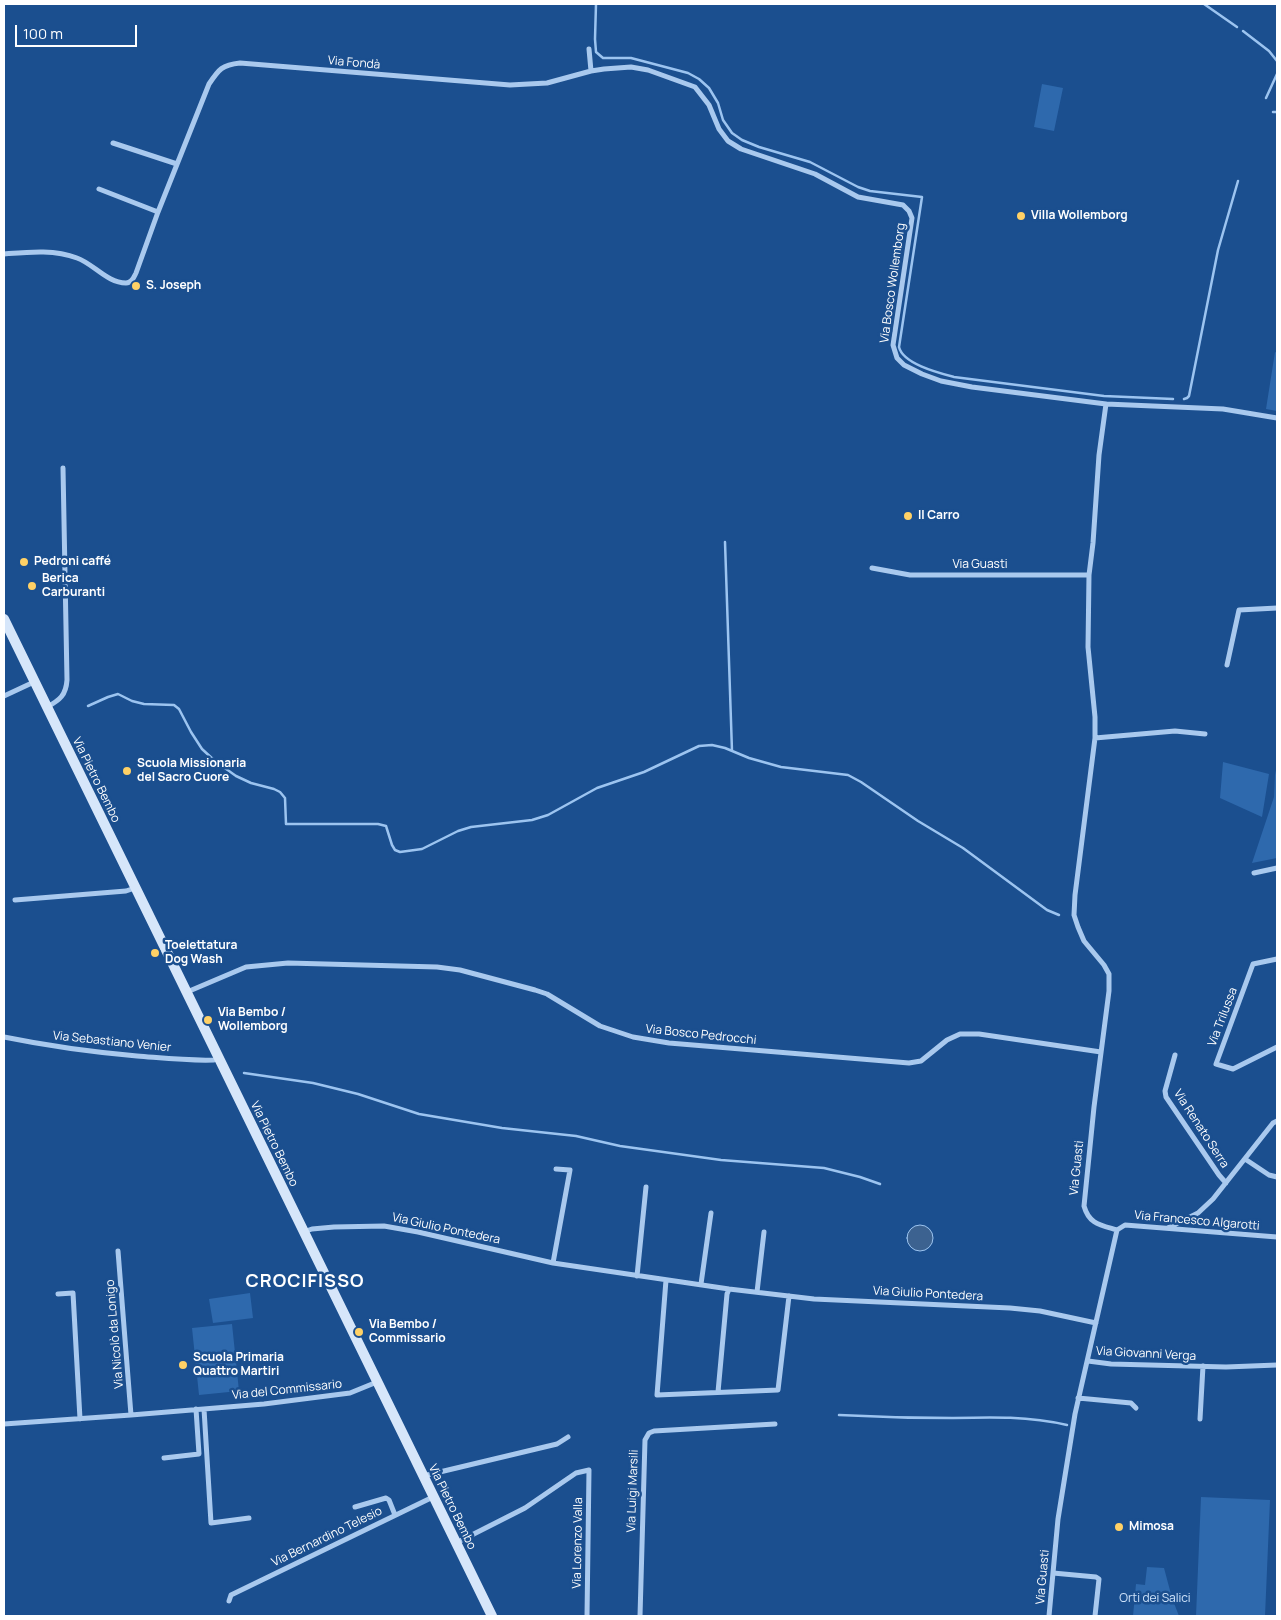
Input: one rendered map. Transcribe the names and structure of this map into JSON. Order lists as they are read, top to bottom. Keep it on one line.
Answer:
{"streets":{"main road":["Via Pietro Bembo"],"street":["Via Fondà","Via Bosco Wollemborg","Via Guasti","Via Trilussa","Via Bosco Pedrocchi","Via Sebastiano Venier","Via Renato Serra","Via Francesco Algarotti","Via Giulio Pontedera","Via Nicolò da Lonigo","Via Giovanni Verga","Via del Commissario","Via Luigi Marsili","Via Bernardino Telesio","Via Lorenzo Valla"]},"crossings":[["Via Fondà","Via Bosco Wollemborg"],["Via Bosco Wollemborg","Via Guasti"],["Via Guasti","Via Bosco Pedrocchi"],["Via Guasti","Via Francesco Algarotti"],["Via Guasti","Via Giulio Pontedera"],["Via Guasti","Via Giovanni Verga"],["Via Pietro Bembo","Via Bosco Pedrocchi"],["Via Pietro Bembo","Via Sebastiano Venier"],["Via Pietro Bembo","Via Giulio Pontedera"],["Via Pietro Bembo","Via del Commissario"],["Via Pietro Bembo","Via Bernardino Telesio"],["Via Pietro Bembo","Via Lorenzo Valla"],["Via Nicolò da Lonigo","Via del Commissario"]],"districts":["CROCIFISSO"],"parks":["Orti dei Salici"],"places":["Villa Wollemborg","S. Joseph","Il Carro","Pedroni caffé","Berica Carburanti","Scuola Missionaria del Sacro Cuore","Toelettatura Dog Wash","Via Bembo / Wollemborg","Via Bembo / Commissario","Scuola Primaria Quattro Martiri","Mimosa"],"scale_bar":"100 m"}
